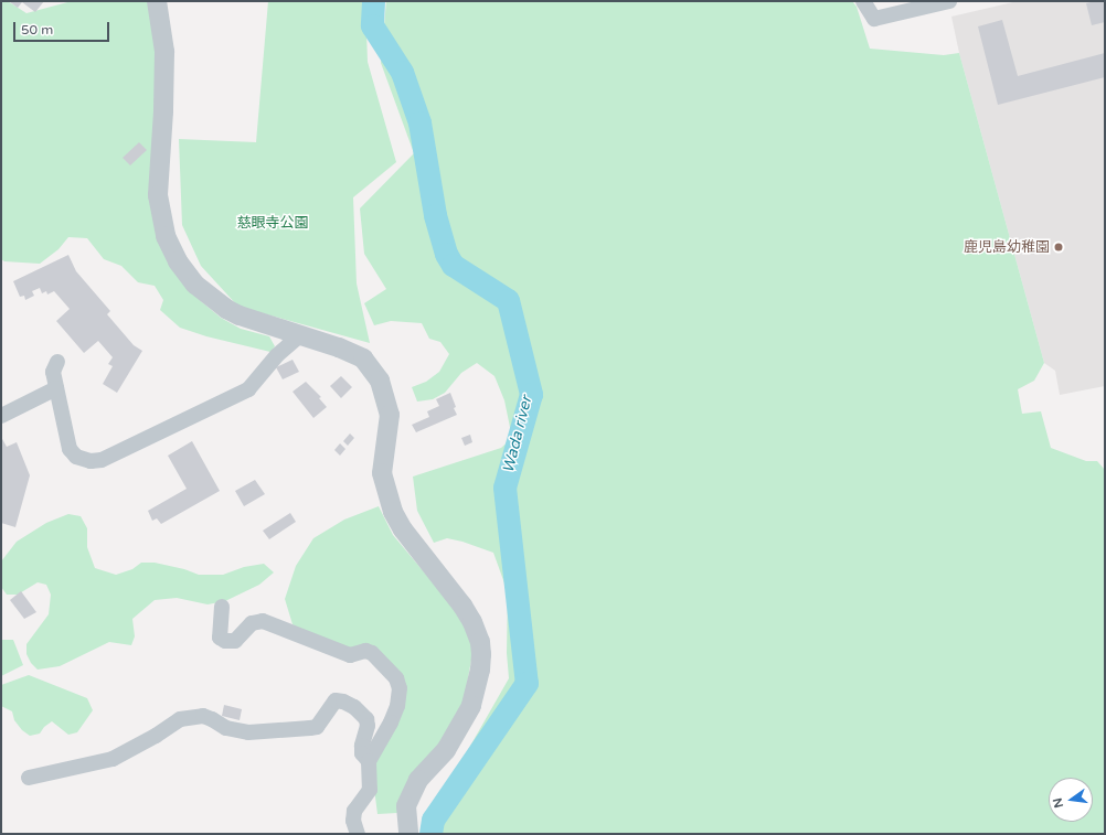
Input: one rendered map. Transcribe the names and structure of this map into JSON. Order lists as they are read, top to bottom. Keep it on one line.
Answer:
{"water":["Wada river"],"parks":["慈眼寺公園"],"places":["鹿児島幼稚園"],"scale_bar":"50 m","north":"left"}
